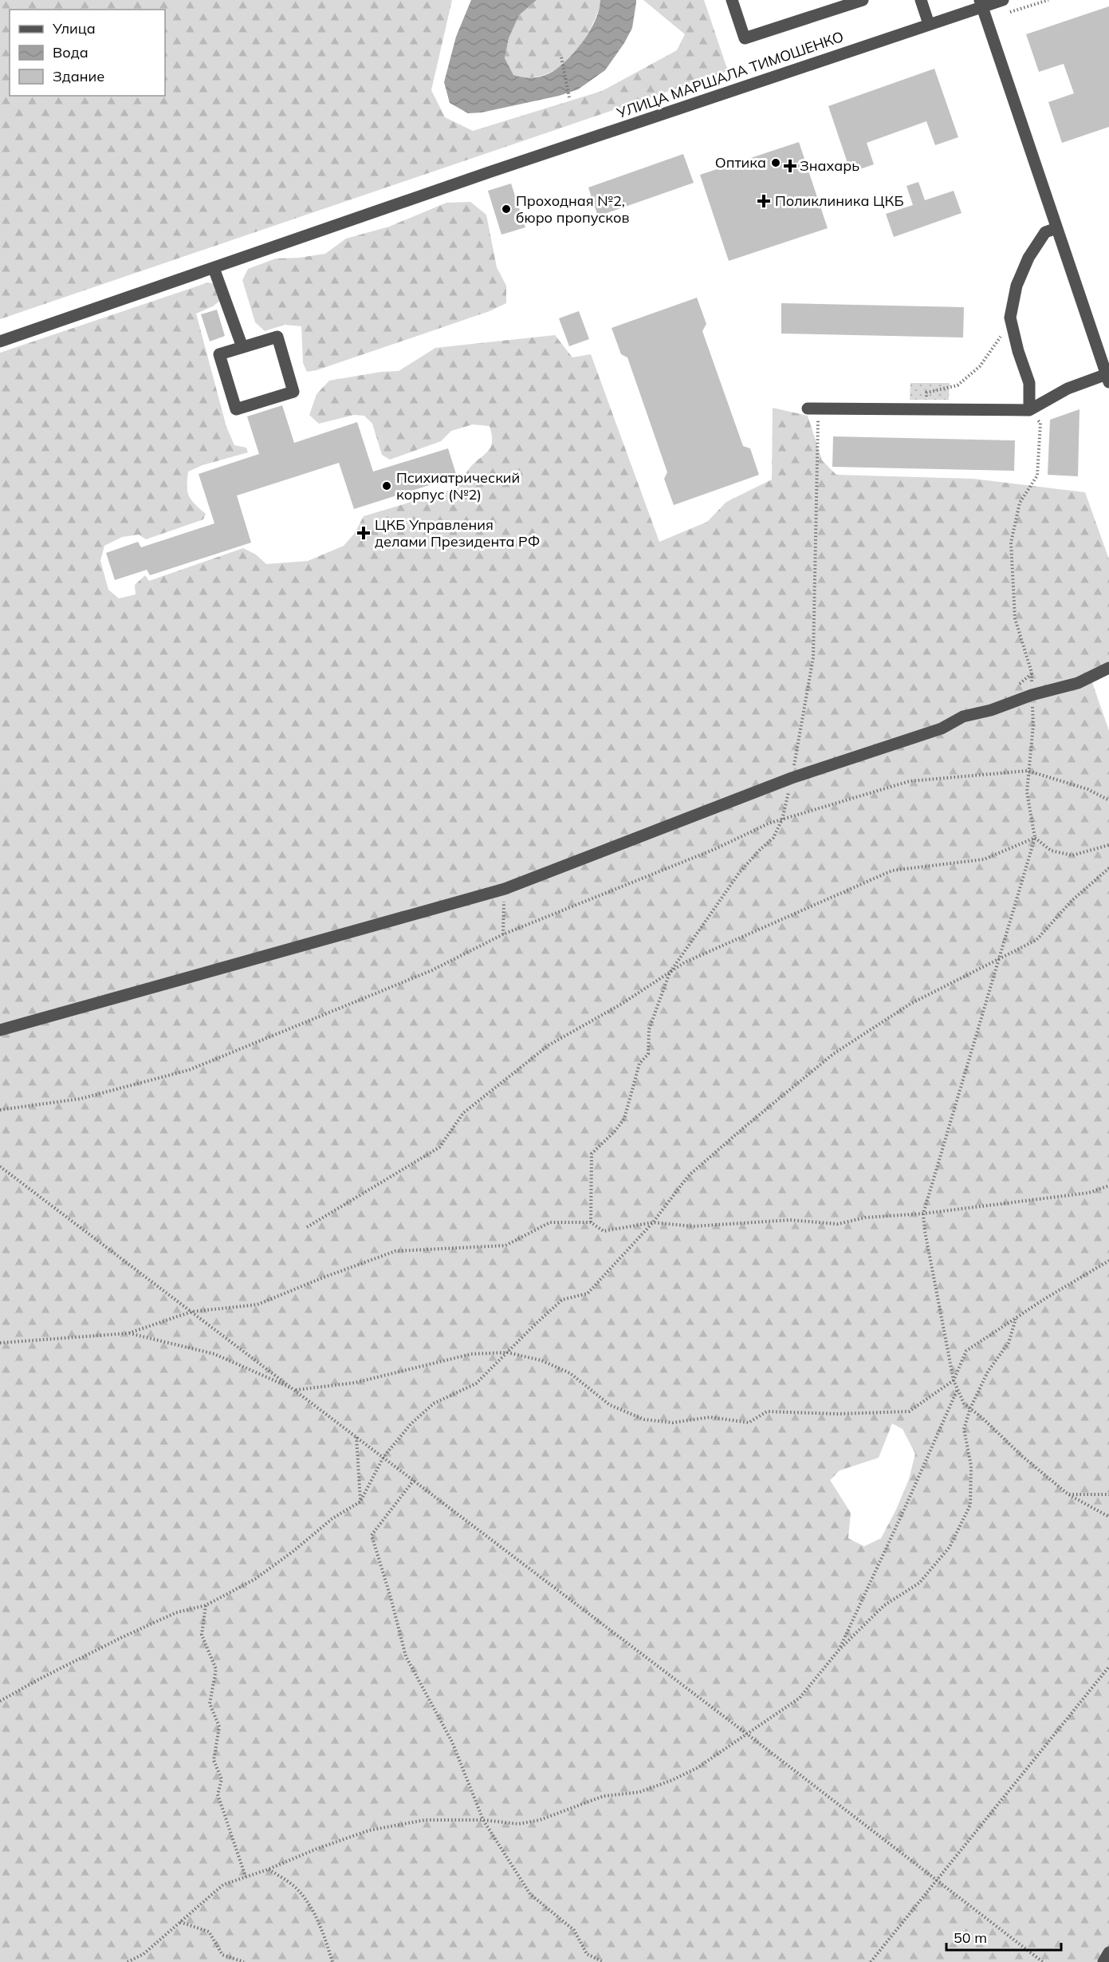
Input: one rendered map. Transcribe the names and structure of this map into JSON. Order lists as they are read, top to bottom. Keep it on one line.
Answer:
{"streets":{"street":["УЛИЦА МАРШАЛА ТИМОШЕНКО"]},"places":{"other":["Оптика","Проходная №2, бюро пропусков","Психиатрический корпус (№2)"],"health":["Знахарь","Поликлиника ЦКБ","ЦКБ Управления делами Президента РФ"]},"legend":["Улица","Вода","Здание"],"scale_bar":"50 m"}
